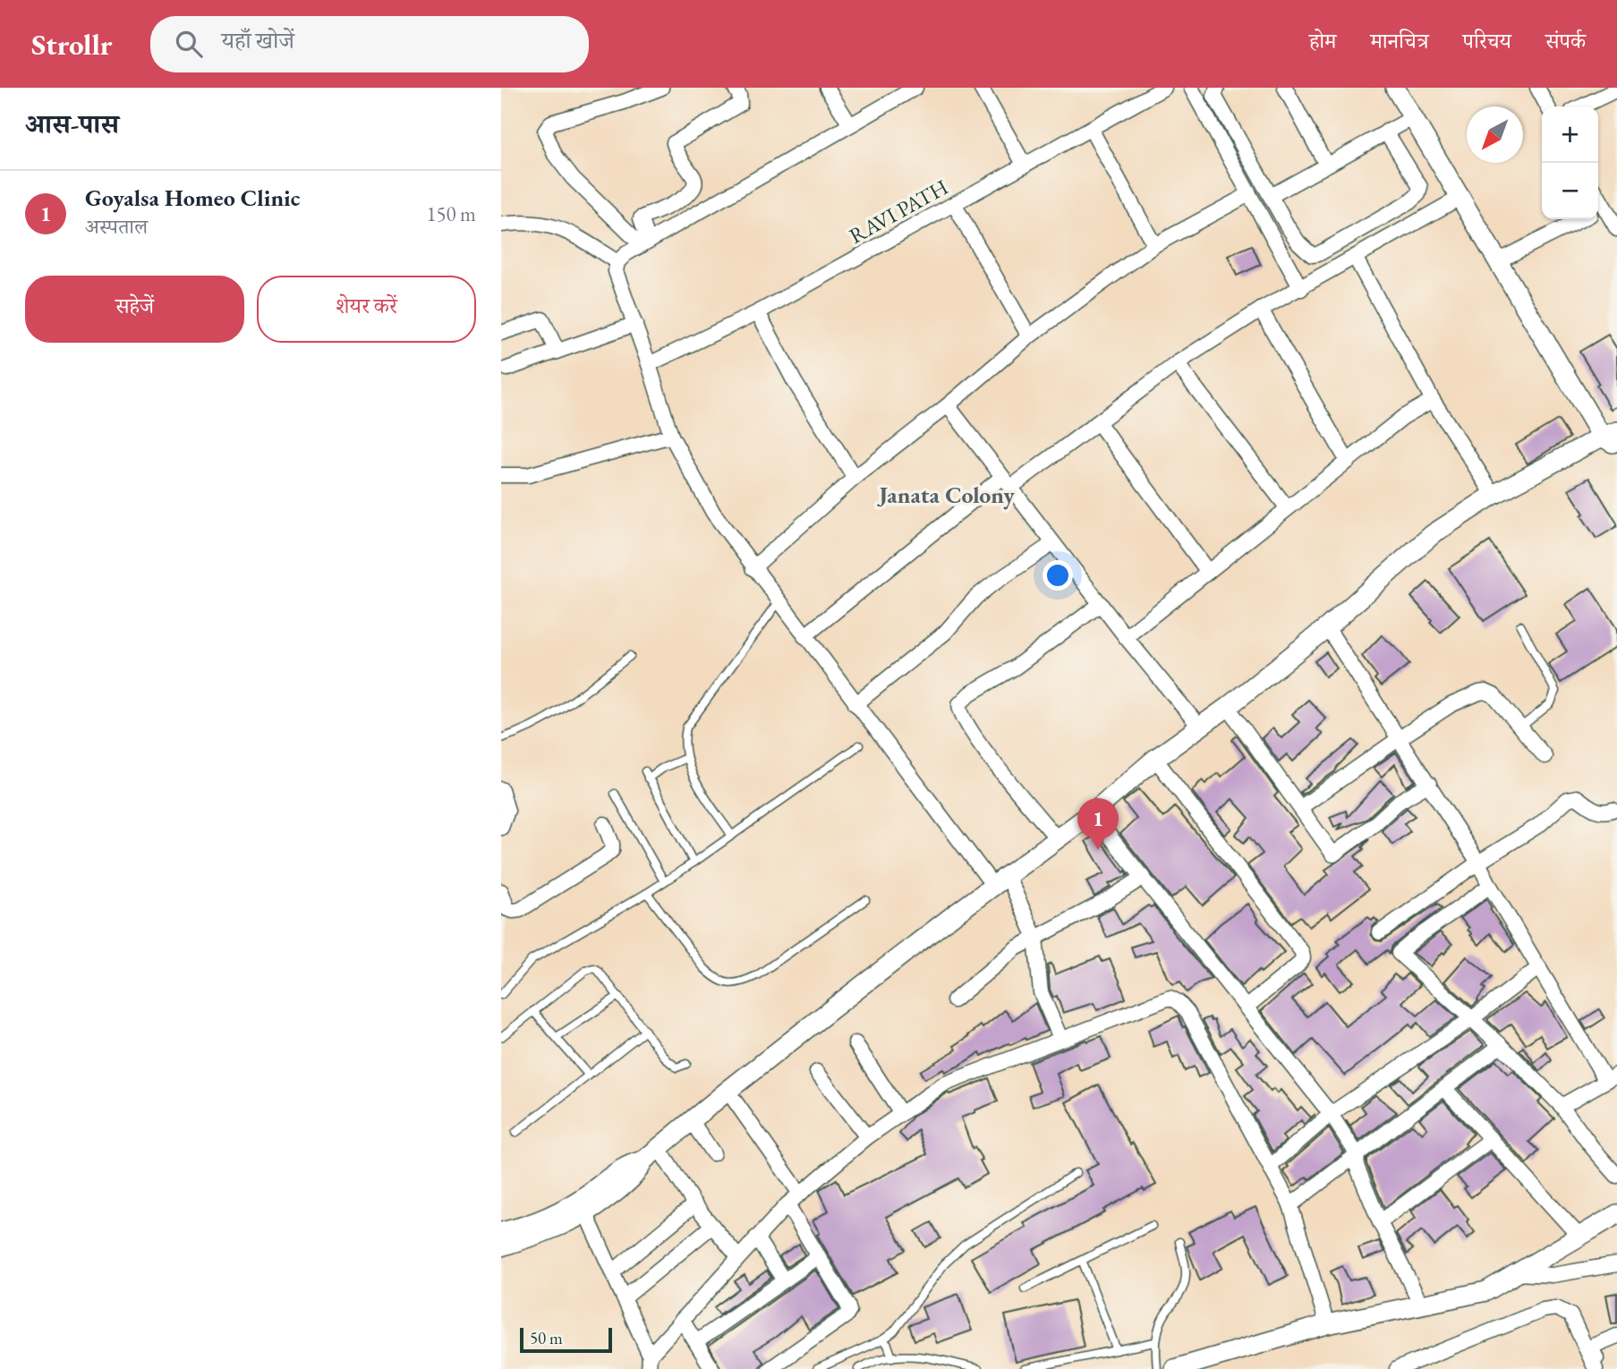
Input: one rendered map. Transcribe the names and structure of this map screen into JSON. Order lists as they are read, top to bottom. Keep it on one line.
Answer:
{"streets":{"street":["RAVI PATH"]},"districts":["Janata Colony"],"scale_bar":"50 m","north":"bottom left","page":{"header":"Strollr","search":"यहाँ खोजें","nav":["होम","मानचित्र","परिचय","संपर्क"],"heading":"आस-पास","map_buttons":["+","−"],"list":[{"mark":"1","name":"Goyalsa Homeo Clinic","note":"अस्पताल","value":"150 m"}],"buttons":["सहेजें","शेयर करें"],"pins":"1","scale":"50 m"}}
